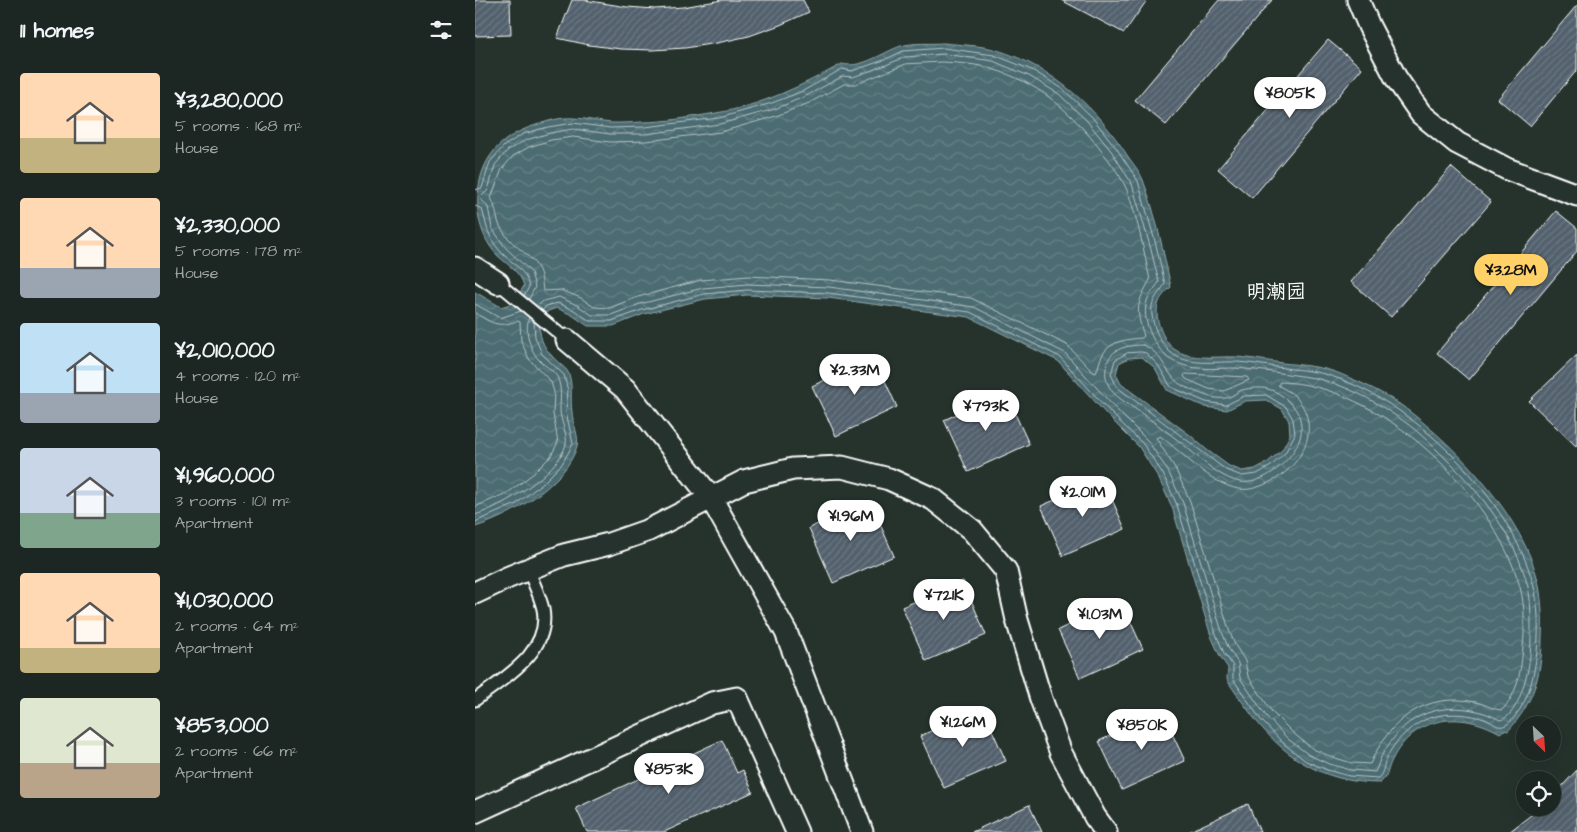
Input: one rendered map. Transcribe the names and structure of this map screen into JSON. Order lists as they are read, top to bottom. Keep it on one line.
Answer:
{"districts":["明潮园"],"north":"bottom right","page":{"heading":"11 homes","list":[{"name":"¥3,280,000","note":"5 rooms · 168 m² · House"},{"name":"¥2,330,000","note":"5 rooms · 178 m² · House"},{"name":"¥2,010,000","note":"4 rooms · 120 m² · House"},{"name":"¥1,960,000","note":"3 rooms · 101 m² · Apartment"},{"name":"¥1,030,000","note":"2 rooms · 64 m² · Apartment"},{"name":"¥853,000","note":"2 rooms · 66 m² · Apartment"}],"price":["¥805K","¥3.28M","¥2.33M","¥793K","¥2.01M","¥1.96M","¥721K","¥1.03M","¥1.26M","¥850K","¥853K"]}}
